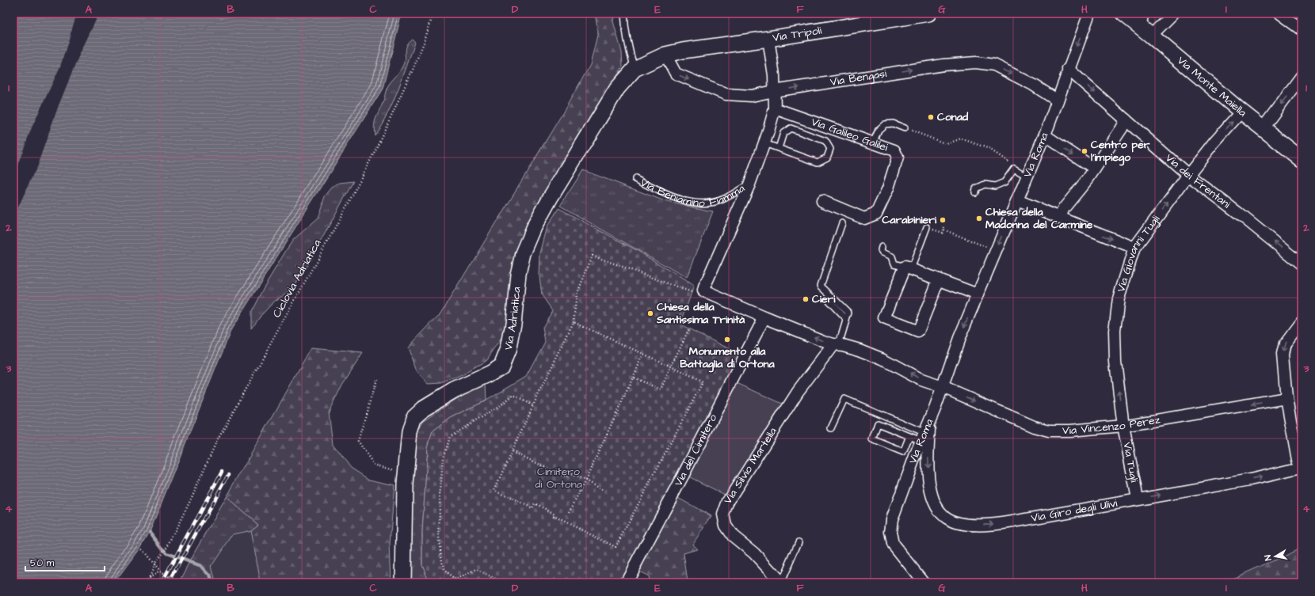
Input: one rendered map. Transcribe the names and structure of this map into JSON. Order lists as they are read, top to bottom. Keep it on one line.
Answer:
{"streets":{"main road":["Via Tripoli","Via Monte Maiella","Via Adriatica"],"street":["Via Bengasi","Via Galileo Galilei","Via Roma","Via dei Frentani","Via Beniamino Fiamma","Via Giovanni Tugli","Via Vincenzo Perez","Via del Cimitero","Via Tugli","Via Silvio Martella","Via Giro degli Ulivi"],"path":["Ciclovia Adriatica"]},"crossings":[["Via Tripoli","Via Bengasi"],["Via Tripoli","Via Beniamino Fiamma"],["Via Tripoli","Via Adriatica"],["Via Bengasi","Via Roma"],["Via Bengasi","Via Beniamino Fiamma"],["Via Bengasi","Via Adriatica"],["Via Monte Maiella","Via Giovanni Tugli"],["Via Galileo Galilei","Via Beniamino Fiamma"],["Via Roma","Via dei Frentani"],["Via Roma","Via Vincenzo Perez"],["Via Roma","Via Giro degli Ulivi"],["Via dei Frentani","Via Giovanni Tugli"],["Via Beniamino Fiamma","Via del Cimitero"],["Via Giovanni Tugli","Via Vincenzo Perez"],["Via Giovanni Tugli","Via Tugli"],["Via Vincenzo Perez","Via Tugli"],["Via Tugli","Via Giro degli Ulivi"]],"one_way":["Via Bengasi","Via Roma","Via Giovanni Tugli","Via Giro degli Ulivi"],"parks":["Cimitero di Ortona"],"places":["Conad","Centro per l'impiego","Chiesa della Madonna del Carmine","Carabinieri","Cieri","Chiesa della Santissima Trinità","Monumento alla Battaglia di Ortona"],"scale_bar":"50 m","north":"left","grid":{"columns":["A","B","C","D","E","F","G","H","I"],"rows":["1","2","3","4"]}}
